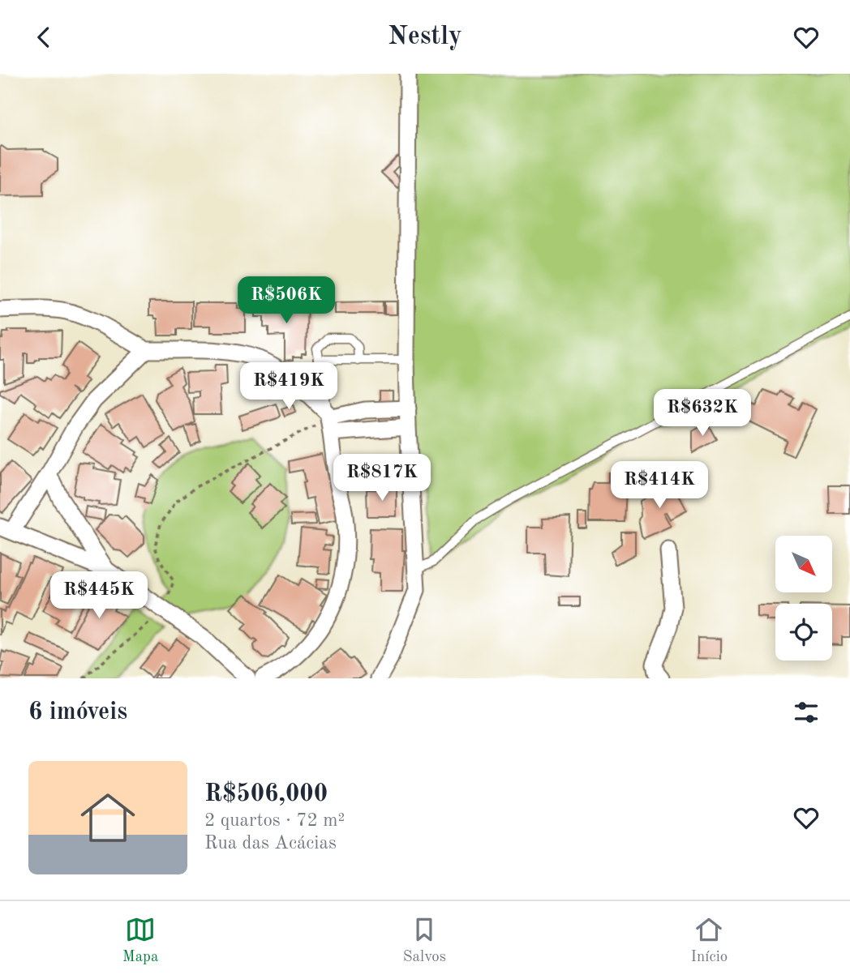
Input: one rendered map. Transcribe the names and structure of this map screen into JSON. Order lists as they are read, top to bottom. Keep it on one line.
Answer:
{"north":"bottom right","page":{"header":"Nestly","price":["R$506K","R$419K","R$632K","R$817K","R$414K","R$445K"],"heading":"6 imóveis","list":[{"name":"R$506,000","note":"2 quartos · 72 m² · Rua das Acácias"}],"tabs":["Mapa","Salvos","Início"]}}
